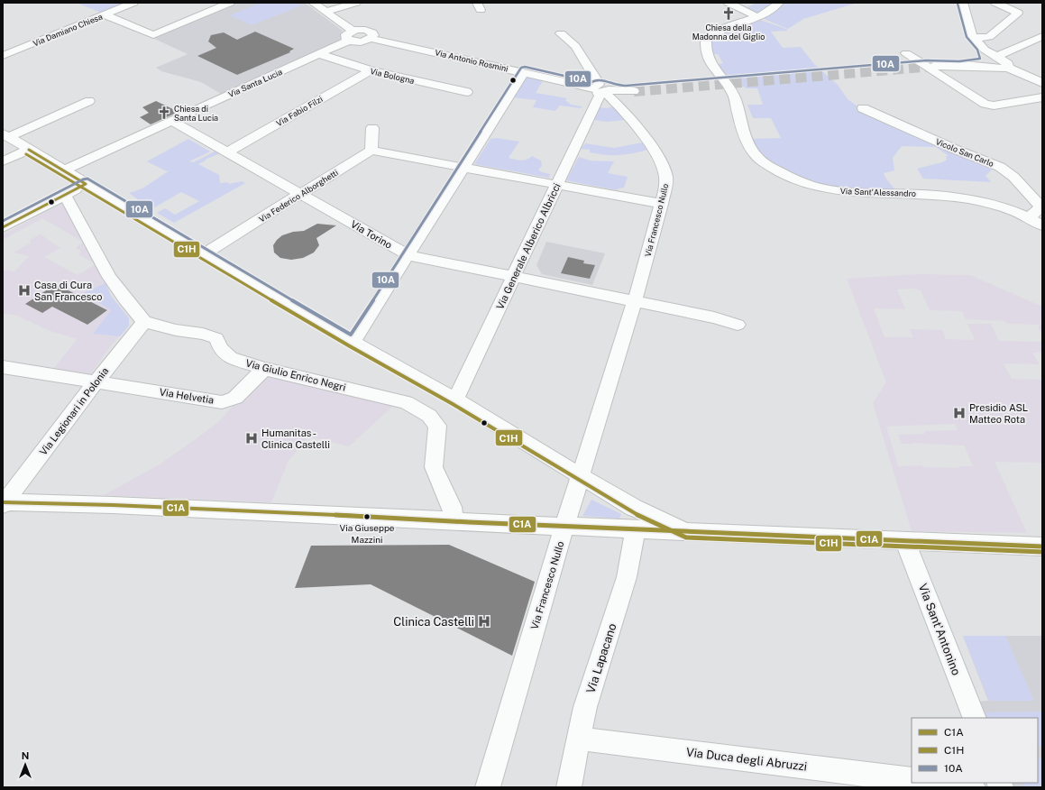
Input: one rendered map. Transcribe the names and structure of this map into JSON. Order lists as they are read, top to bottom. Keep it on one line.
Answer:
{"streets":{"street":["Via Damiano Chiesa","Via Antonio Rosmini","Via Bologna","Via Santa Lucia","Via Fabio Filzi","Vicolo San Carlo","Via Sant'Alessandro","Via Federico Alborghetti","Via Francesco Nullo","Via Torino","Via Generale Alberico Albricci","Via Giulio Enrico Negri","Via Helvetia","Via Legionari in Polonia","Via Sant'Antonino","Via Lapacano","Via Duca degli Abruzzi"]},"crossings":[["Via Antonio Rosmini","Via Santa Lucia"],["Via Antonio Rosmini","Via Francesco Nullo"],["Via Antonio Rosmini","Via Generale Alberico Albricci"],["Via Bologna","Via Santa Lucia"],["Via Bologna","Via Fabio Filzi"],["Via Santa Lucia","Via Torino"],["Via Fabio Filzi","Via Torino"],["Vicolo San Carlo","Via Sant'Alessandro"],["Via Federico Alborghetti","Via Torino"],["Via Francesco Nullo","Via Torino"],["Via Francesco Nullo","Via Generale Alberico Albricci"],["Via Torino","Via Generale Alberico Albricci"],["Via Giulio Enrico Negri","Via Helvetia"],["Via Giulio Enrico Negri","Via Legionari in Polonia"],["Via Helvetia","Via Legionari in Polonia"],["Via Lapacano","Via Duca degli Abruzzi"]],"places":{"church":["Chiesa della Madonna del Giglio","Chiesa di Santa Lucia"],"hospital":["Casa di Cura San Francesco","Presidio ASL Matteo Rota","Humanitas - Clinica Castelli","Clinica Castelli"],"other":["Via Giuseppe Mazzini"]},"lines":["transit line 10A","transit line C1A","transit line C1H"],"legend":["C1A","C1H","10A"],"north":"top"}
